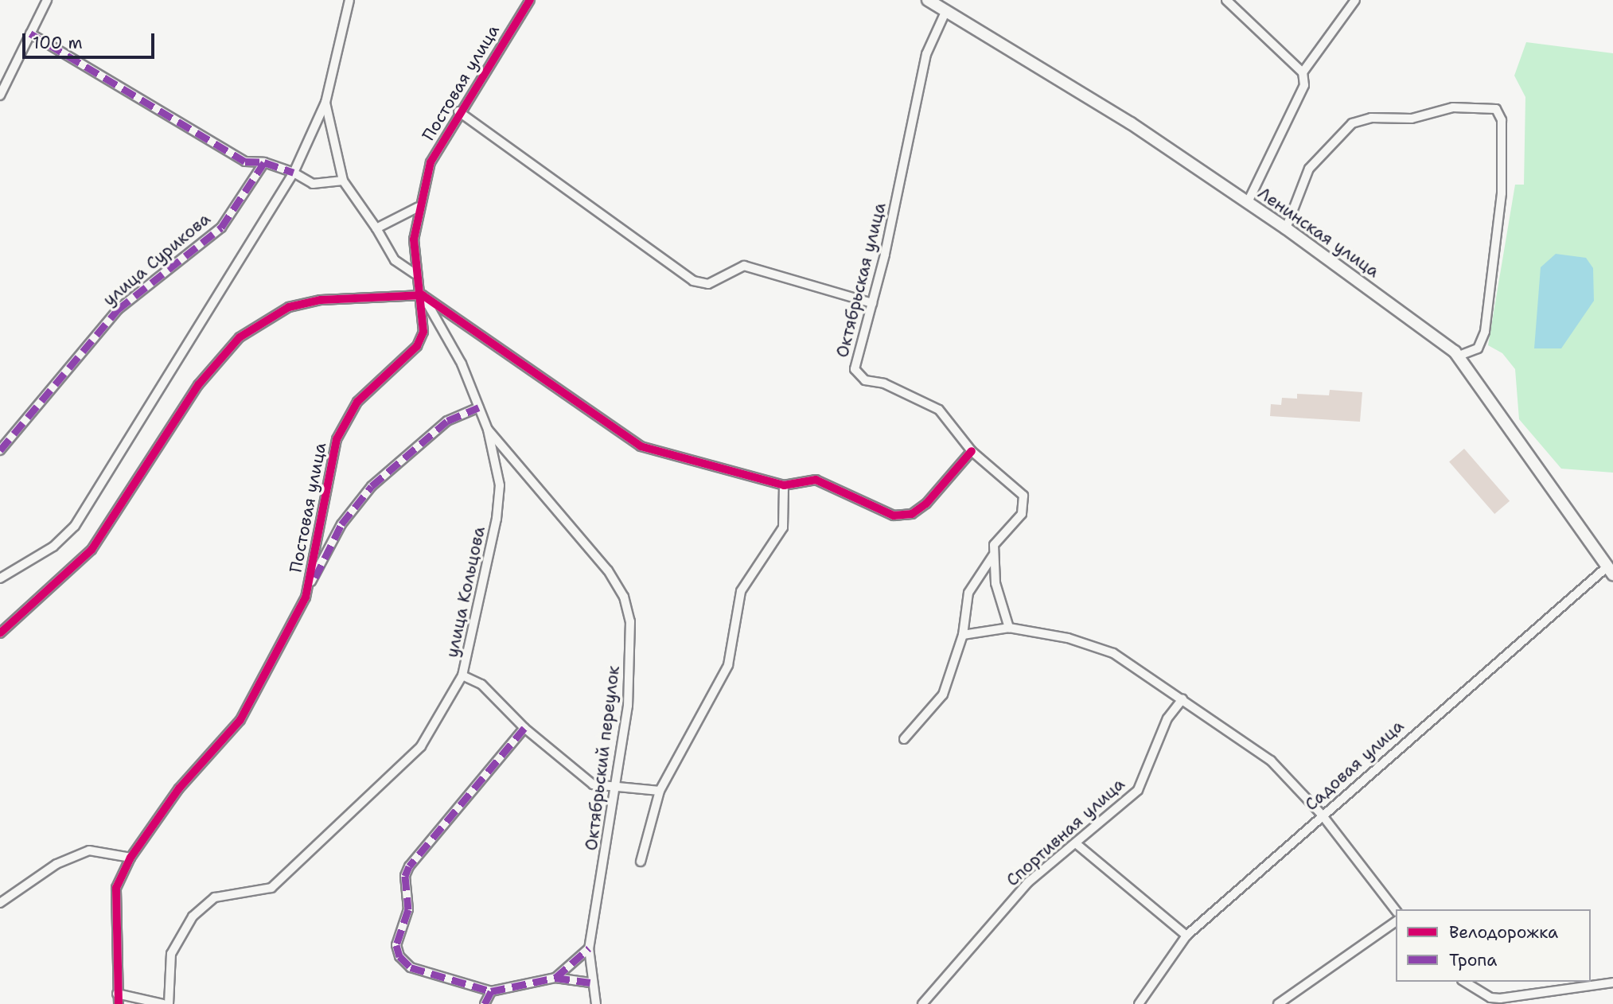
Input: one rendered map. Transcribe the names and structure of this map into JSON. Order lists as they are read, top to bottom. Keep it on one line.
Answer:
{"streets":{"main road":["Ленинская улица"],"street":["Постовая улица","улица Сурикова","Октябрьская улица","улица Кольцова","Октябрьский переулок","Садовая улица","Спортивная улица"]},"crossings":[["Постовая улица","улица Кольцова"],["Ленинская улица","Октябрьская улица"],["Ленинская улица","Садовая улица"],["улица Кольцова","Октябрьский переулок"]],"legend":["Велодорожка","Тропа"],"scale_bar":"100 m"}
